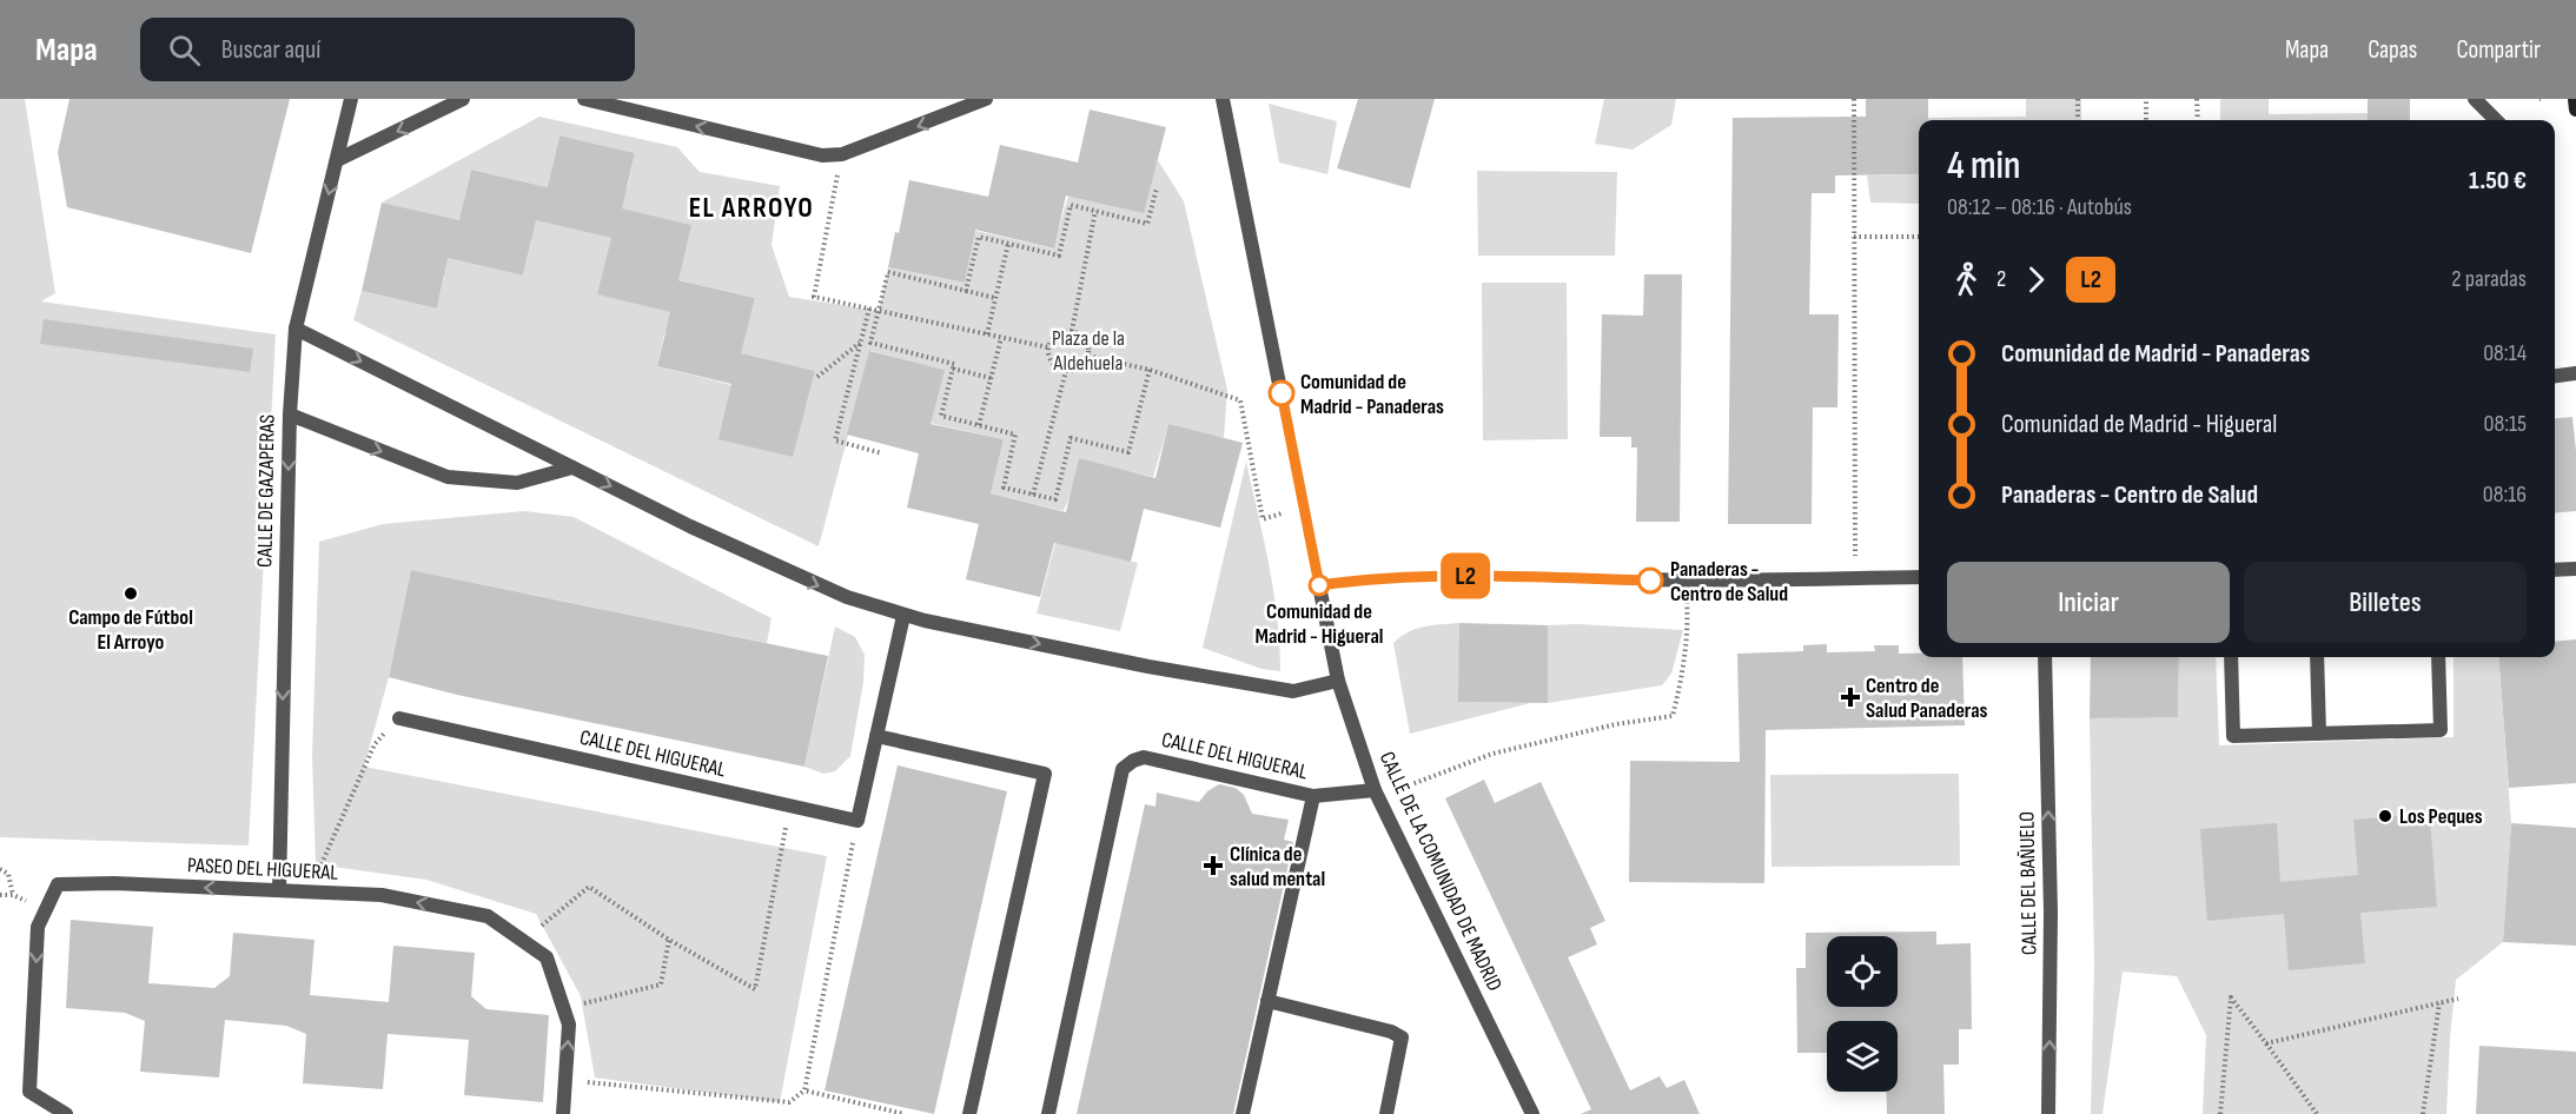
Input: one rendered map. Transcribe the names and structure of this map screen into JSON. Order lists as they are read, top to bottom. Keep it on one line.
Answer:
{"streets":{"street":["CALLE DE GAZAPERAS","CALLE DEL HIGUERAL","PASEO DEL HIGUERAL","CALLE DE LA COMUNIDAD DE MADRID","CALLE DEL BAÑUELO"]},"crossings":[["CALLE DE GAZAPERAS","PASEO DEL HIGUERAL"]],"one_way":["CALLE DE GAZAPERAS","CALLE DEL BAÑUELO"],"districts":["EL ARROYO"],"parks":["Plaza de la Aldehuela"],"places":{"other":["Comunidad de Madrid - Panaderas","Panaderas - Centro de Salud","Comunidad de Madrid - Higueral","Campo de Fútbol El Arroyo","Los Peques"],"health":["Centro de Salud Panaderas","Clínica de salud mental"]},"lines":["bus line L2"],"page":{"header":"Mapa","search":"Buscar aquí","nav":["Mapa","Capas","Compartir"],"on_map":"L2","heading":["4 min","08:12 – 08:16 · Autobús","1.50 €"],"legs":["2","L2","2 paradas"],"list":[{"name":"Comunidad de Madrid - Panaderas","value":"08:14"},{"name":"Comunidad de Madrid - Higueral","value":"08:15"},{"name":"Panaderas - Centro de Salud","value":"08:16"}],"buttons":["Iniciar","Billetes"]}}
